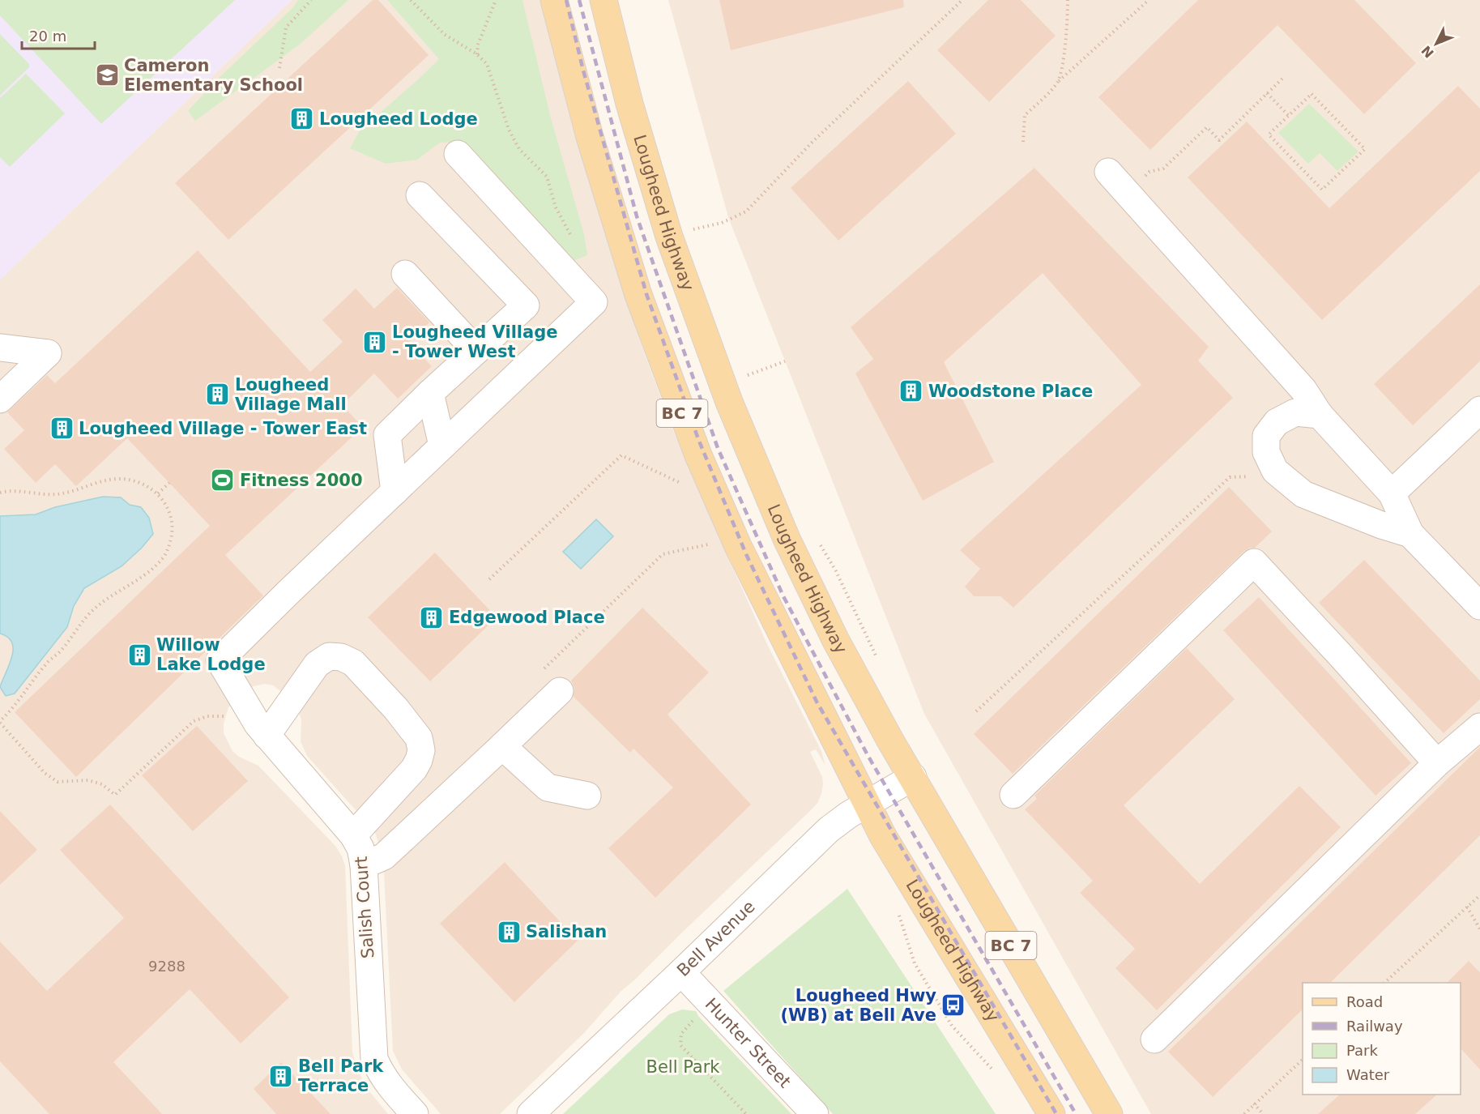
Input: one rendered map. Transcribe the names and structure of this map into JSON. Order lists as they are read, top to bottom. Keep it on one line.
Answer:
{"streets":{"main road":["Lougheed Highway","BC 7"],"street":["Salish Court","Bell Avenue","Hunter Street"]},"crossings":[["Lougheed Highway","Bell Avenue"],["Bell Avenue","Hunter Street"]],"parks":["Bell Park"],"places":{"school or university":["Cameron Elementary School"],"building":["Lougheed Lodge","Lougheed Village - Tower West","Woodstone Place","Lougheed Village Mall","Lougheed Village - Tower East","Edgewood Place","Willow Lake Lodge","Salishan","Bell Park Terrace"],"sports":["Fitness 2000"],"bus stop":["Lougheed Hwy (WB) at Bell Ave"]},"house_numbers":["9288"],"legend":["Road","Railway","Park","Water"],"scale_bar":"20 m","north":"bottom left"}
